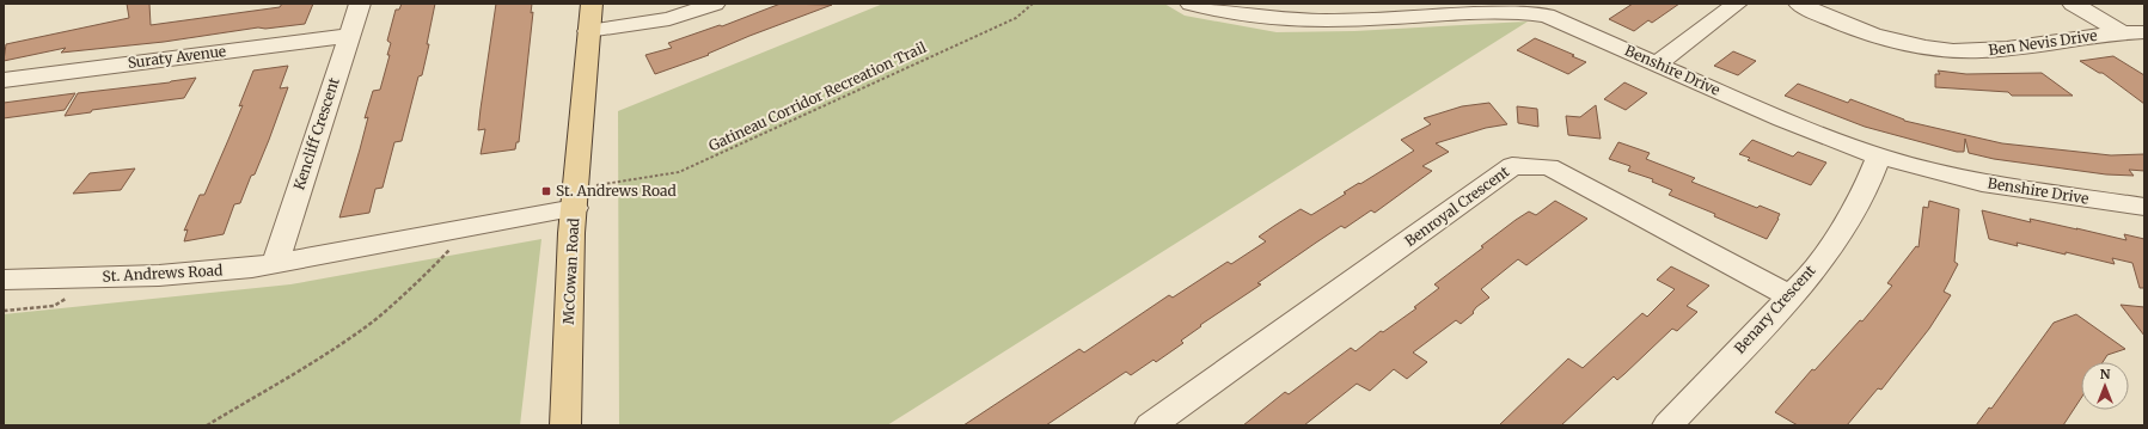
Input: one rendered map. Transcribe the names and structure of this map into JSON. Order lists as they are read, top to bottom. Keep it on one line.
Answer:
{"streets":{"main road":["McCowan Road"],"street":["Ben Nevis Drive","Suraty Avenue","Benshire Drive","Kencliff Crescent","Benroyal Crescent","St. Andrews Road","Benary Crescent"],"path":["Gatineau Corridor Recreation Trail"]},"crossings":[["Suraty Avenue","Kencliff Crescent"],["Benshire Drive","Benary Crescent"],["Kencliff Crescent","St. Andrews Road"],["Benroyal Crescent","Benary Crescent"],["McCowan Road","St. Andrews Road"]],"places":{"transit":["St. Andrews Road"]},"north":"top"}
